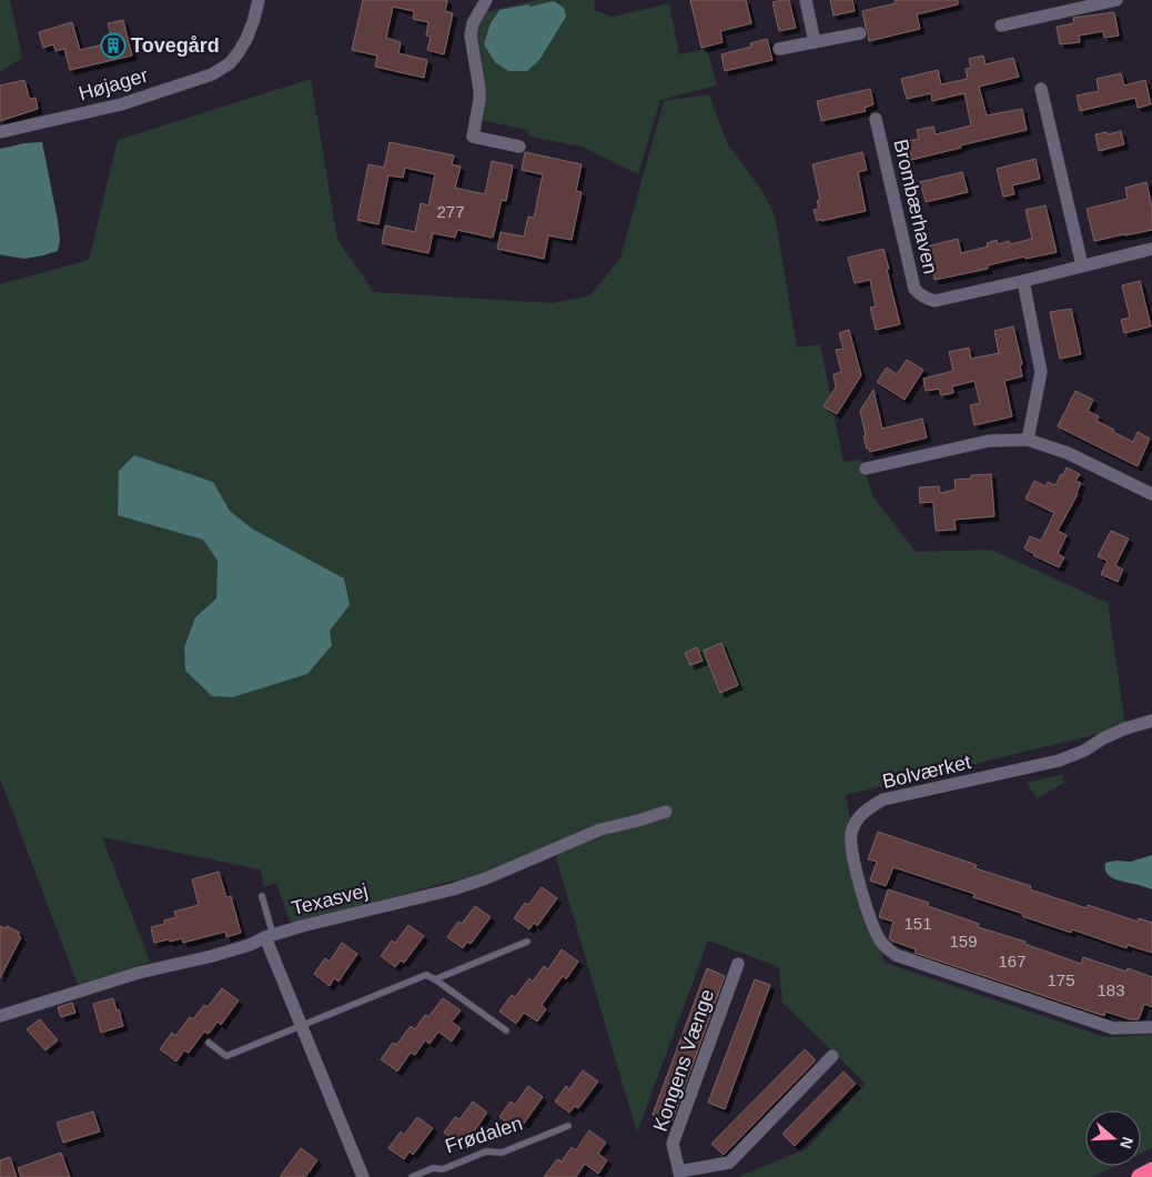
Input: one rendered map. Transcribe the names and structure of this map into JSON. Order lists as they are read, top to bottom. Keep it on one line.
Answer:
{"streets":{"street":["Højager","Brombærhaven","Bolværket","Texasvej","Kongens Vænge"],"lane":["Frødalen"]},"places":{"building":["Tovegård"]},"house_numbers":["277","151","159","167","175","183"],"north":"right"}
